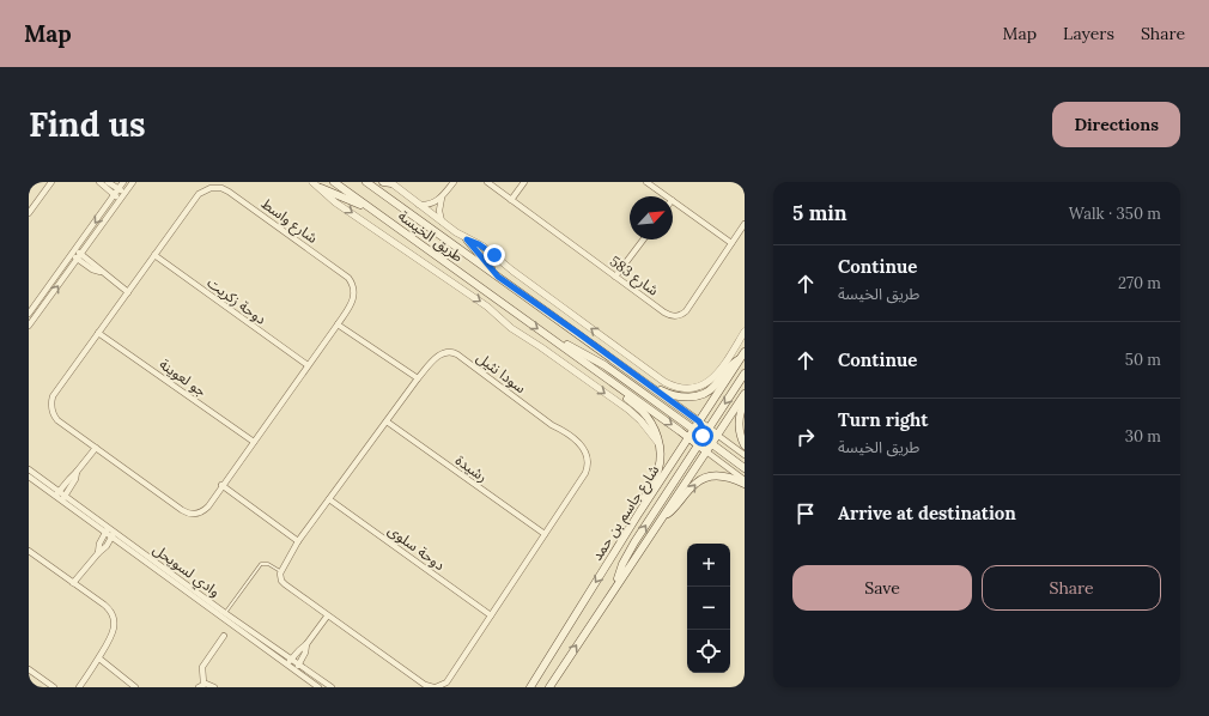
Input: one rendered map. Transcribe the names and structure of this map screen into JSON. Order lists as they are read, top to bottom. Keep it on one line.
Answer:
{"streets":{"main road":["طريق الخيسة","شارع جاسم بن حمد"],"street":["شارع واسط","شارع 583","دوحة زكريت","سودا نثيل","جو لعوينة","رشيدة","دوحة سلوى","وادي لسويحل"]},"crossings":[["شارع واسط","دوحة زكريت"],["شارع واسط","جو لعوينة"],["طريق الخيسة","شارع جاسم بن حمد"],["سودا نثيل","رشيدة"],["سودا نثيل","دوحة سلوى"]],"north":"top right","page":{"header":"Map","nav":["Map","Layers","Share"],"buttons":["Directions",["Save","Share"]],"title":"Find us","heading":["5 min","Walk · 350 m"],"list":[["Continue","طريق الخيسة","270 m"],["Continue","50 m"],["Turn right","طريق الخيسة","30 m"],"Arrive at destination"],"map_buttons":["+","−"]}}
